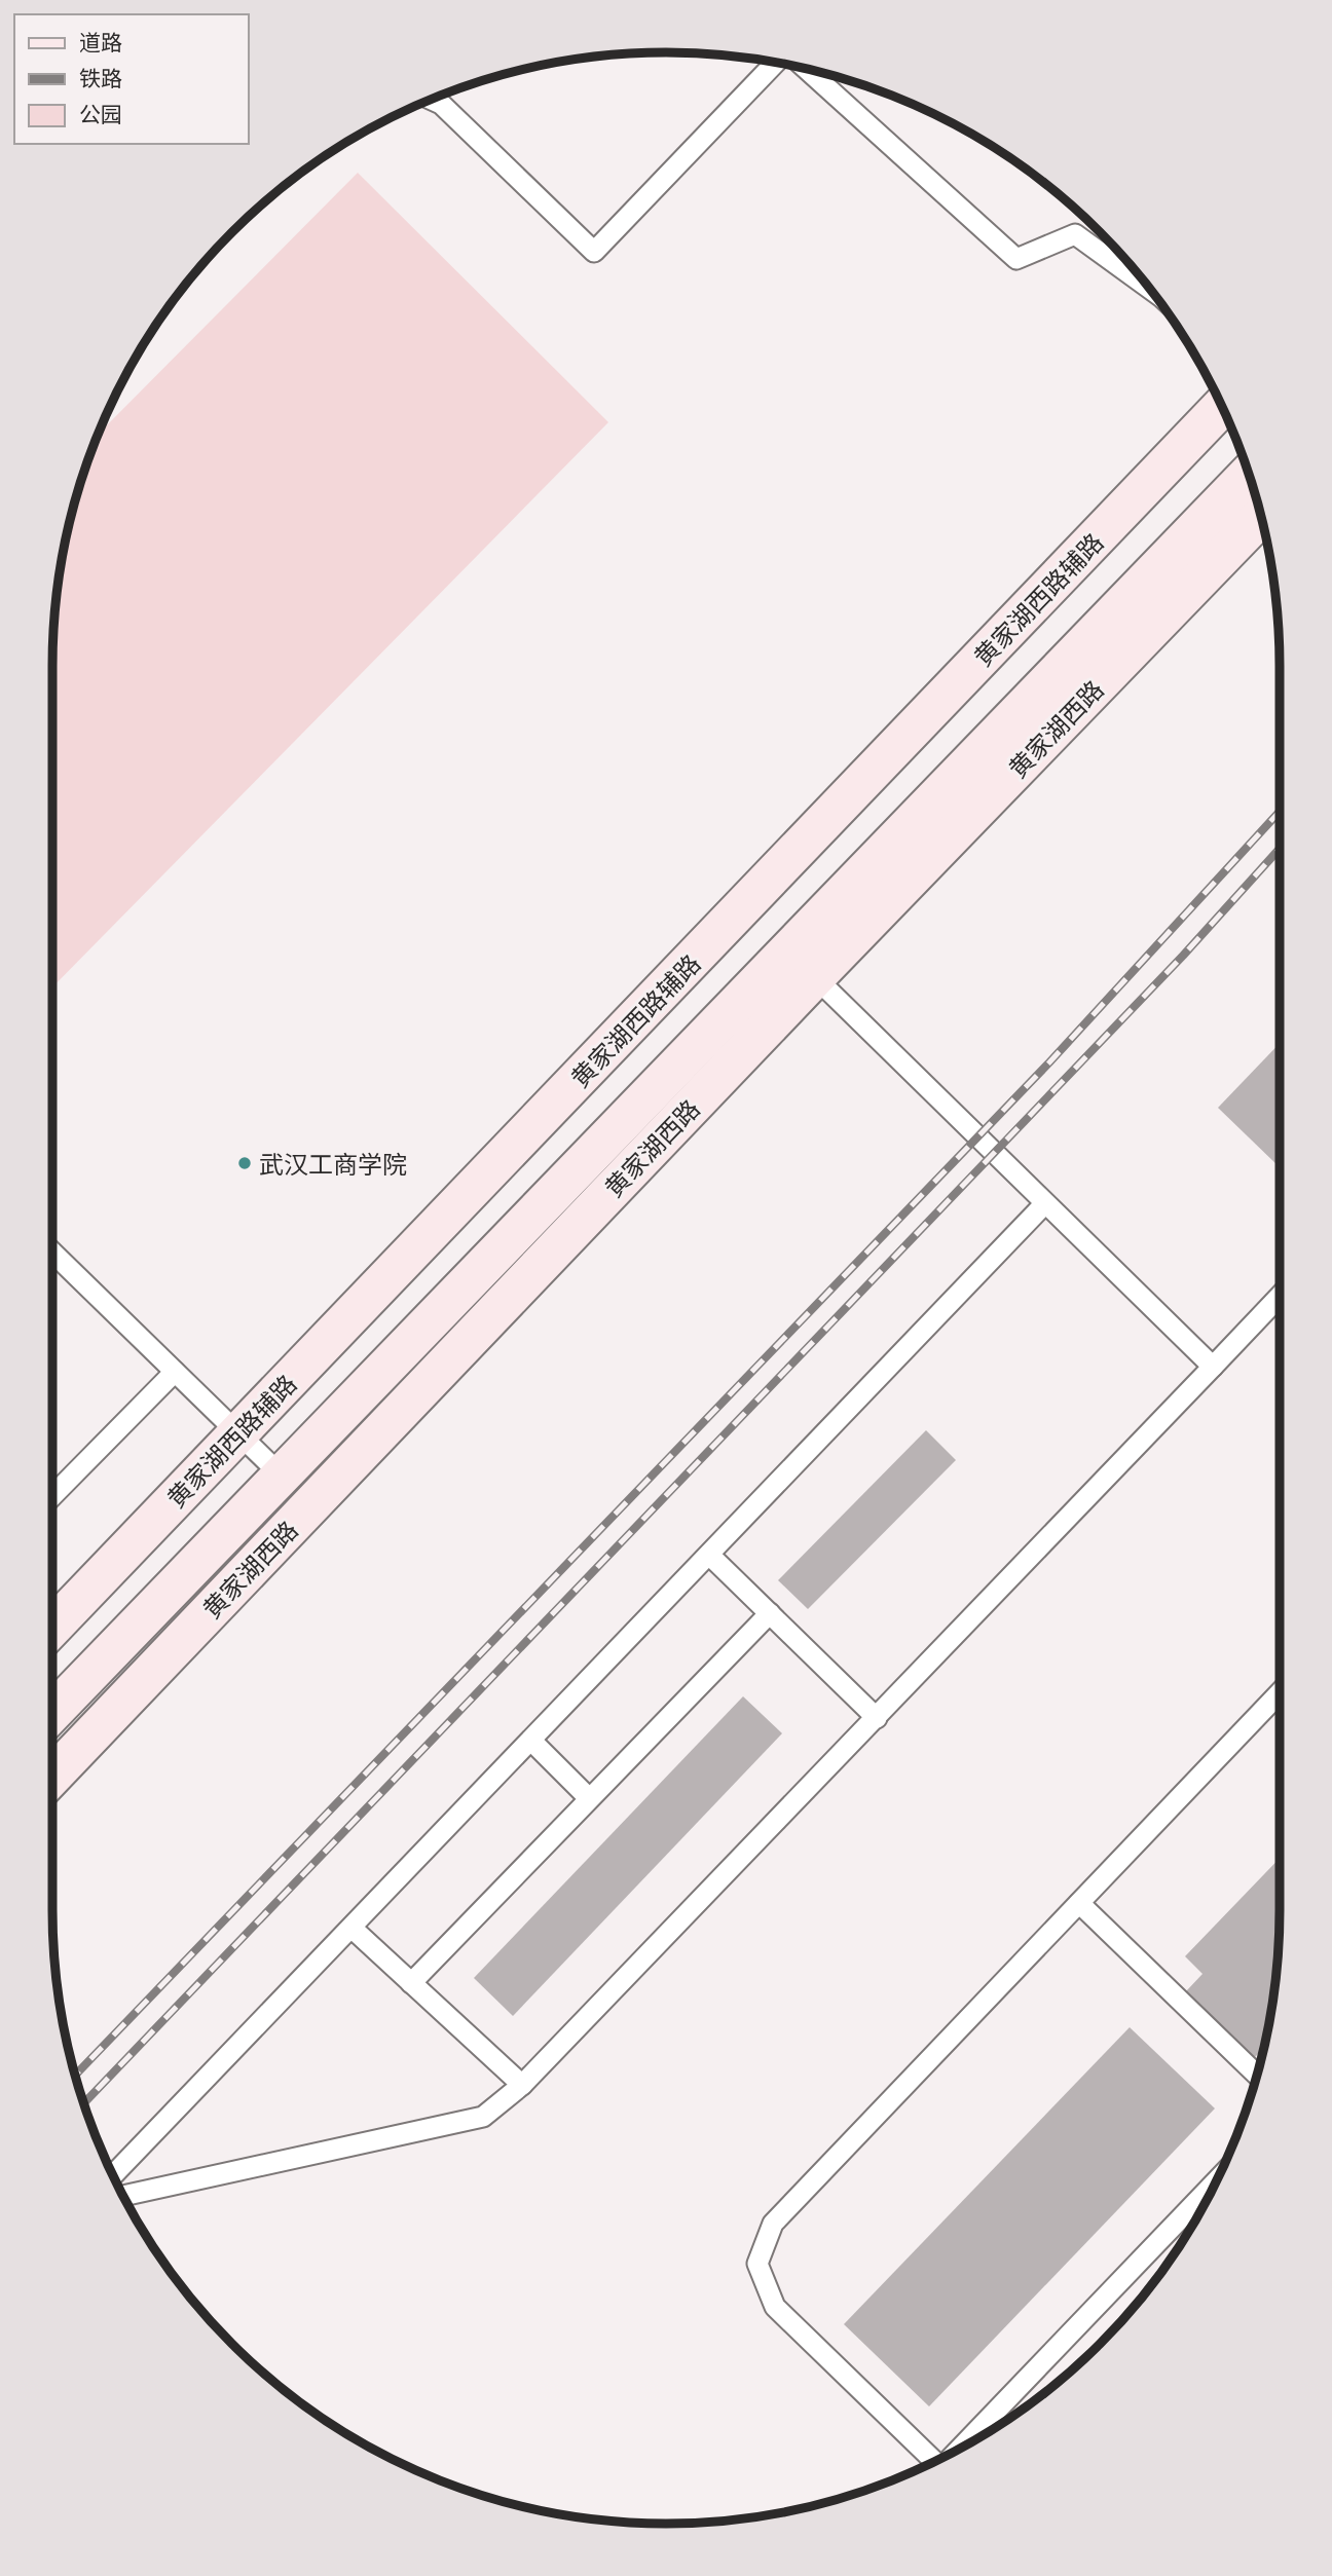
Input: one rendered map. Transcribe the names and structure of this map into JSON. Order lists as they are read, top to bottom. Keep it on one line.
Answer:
{"streets":{"main road":["黄家湖西路辅路","黄家湖西路"]},"places":["武汉工商学院"],"legend":["道路","铁路","公园"]}
